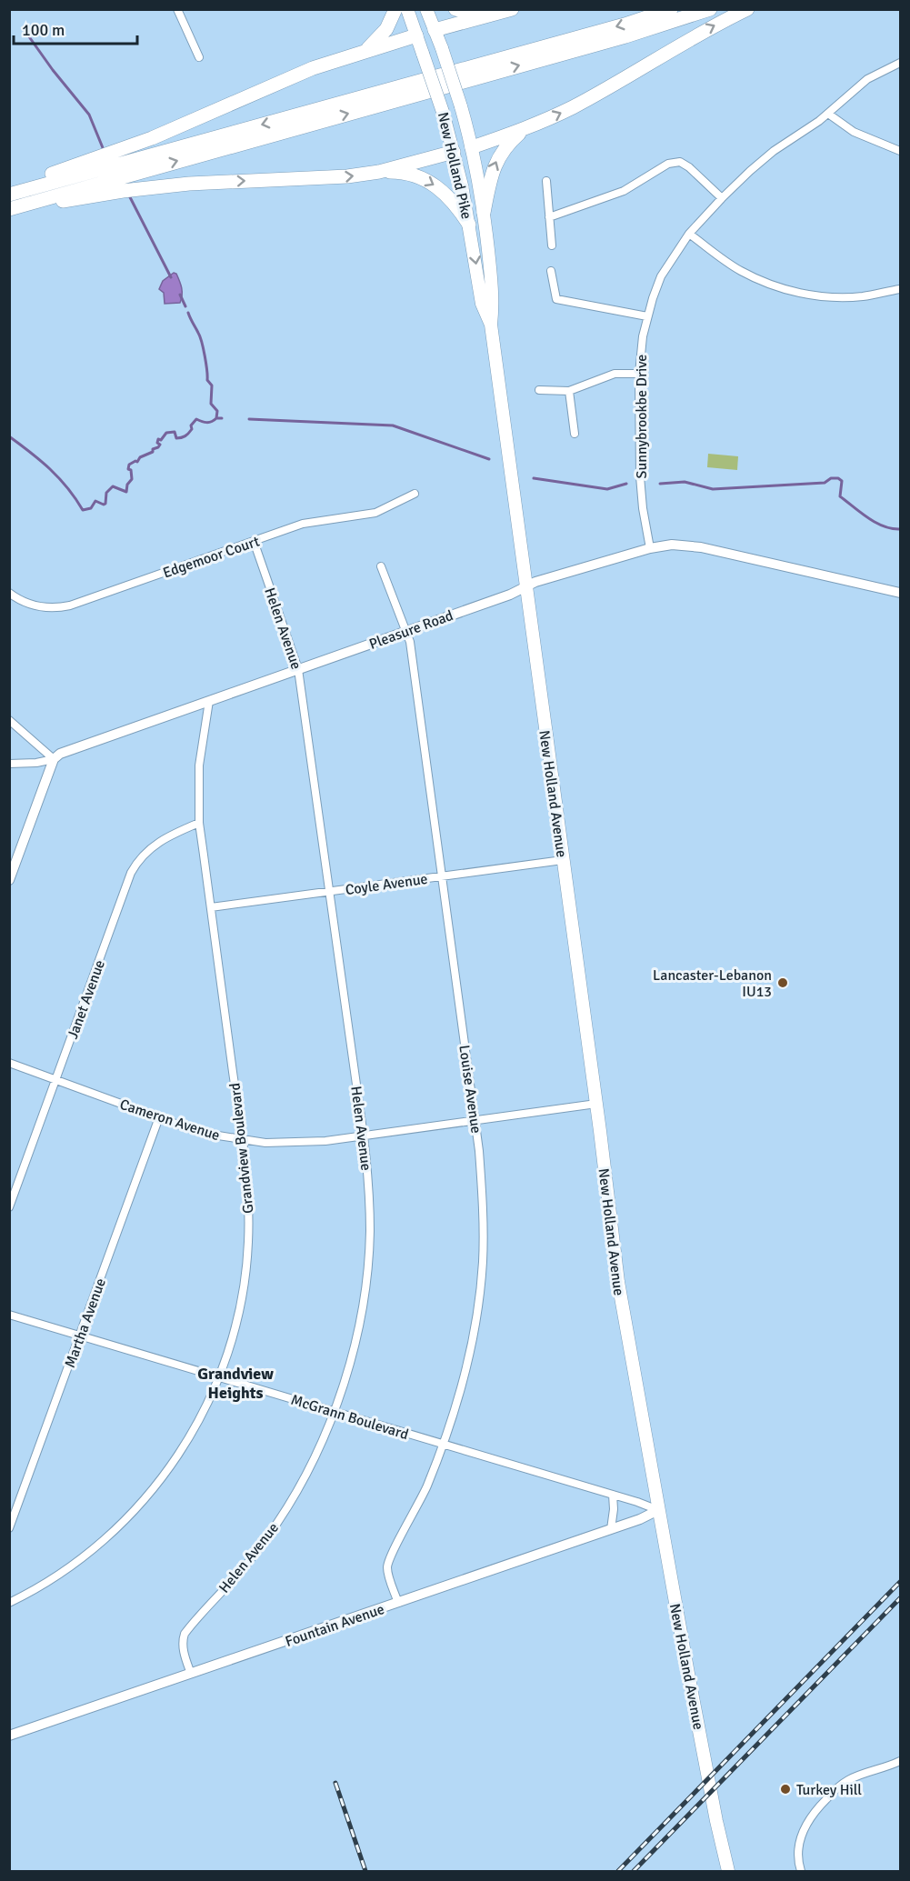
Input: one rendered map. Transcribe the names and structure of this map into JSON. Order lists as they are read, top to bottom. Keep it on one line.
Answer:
{"streets":{"main road":["New Holland Pike","New Holland Avenue"],"street":["Sunnybrookbe Drive","Edgemoor Court","Helen Avenue","Pleasure Road","Coyle Avenue","Janet Avenue","Louise Avenue","Cameron Avenue","Grandview Boulevard","Martha Avenue","McGrann Boulevard","Fountain Avenue"]},"crossings":[["New Holland Pike","Pleasure Road"],["New Holland Pike","New Holland Avenue"],["Sunnybrookbe Drive","Pleasure Road"],["Edgemoor Court","Helen Avenue"],["Helen Avenue","Pleasure Road"],["Helen Avenue","Coyle Avenue"],["Helen Avenue","Cameron Avenue"],["Helen Avenue","McGrann Boulevard"],["Helen Avenue","Fountain Avenue"],["Pleasure Road","New Holland Avenue"],["Pleasure Road","Louise Avenue"],["Pleasure Road","Grandview Boulevard"],["New Holland Avenue","Coyle Avenue"],["New Holland Avenue","Cameron Avenue"],["New Holland Avenue","McGrann Boulevard"],["New Holland Avenue","Fountain Avenue"],["Coyle Avenue","Louise Avenue"],["Coyle Avenue","Grandview Boulevard"],["Janet Avenue","Cameron Avenue"],["Janet Avenue","Grandview Boulevard"],["Louise Avenue","Cameron Avenue"],["Louise Avenue","McGrann Boulevard"],["Louise Avenue","Fountain Avenue"],["Cameron Avenue","Grandview Boulevard"],["Cameron Avenue","Martha Avenue"],["Grandview Boulevard","McGrann Boulevard"],["Martha Avenue","McGrann Boulevard"],["McGrann Boulevard","Fountain Avenue"]],"districts":["Grandview Heights"],"places":["Lancaster-Lebanon IU13","Turkey Hill"],"scale_bar":"100 m"}
